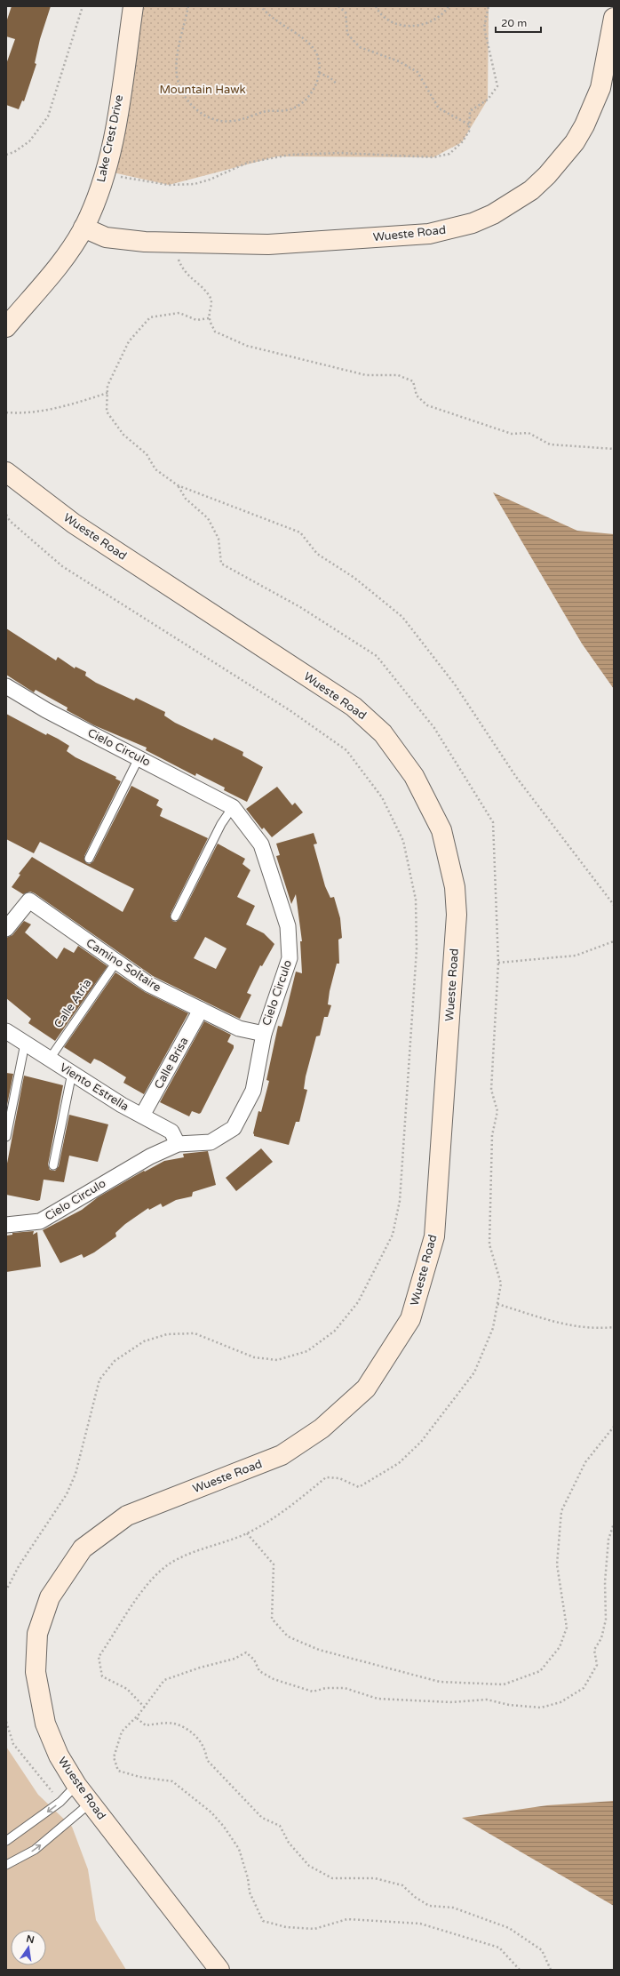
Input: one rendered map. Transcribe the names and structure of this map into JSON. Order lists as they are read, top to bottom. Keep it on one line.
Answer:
{"streets":{"street":["Lake Crest Drive","Wueste Road","Cielo Circulo","Camino Soltaire","Calle Brisa","Viento Estrella"],"lane":["Calle Atria"]},"crossings":[["Lake Crest Drive","Wueste Road"],["Cielo Circulo","Camino Soltaire"],["Cielo Circulo","Viento Estrella"],["Camino Soltaire","Calle Atria"],["Camino Soltaire","Calle Brisa"],["Calle Atria","Viento Estrella"],["Calle Brisa","Viento Estrella"]],"parks":["Mountain Hawk"],"scale_bar":"20 m","north":"top"}
